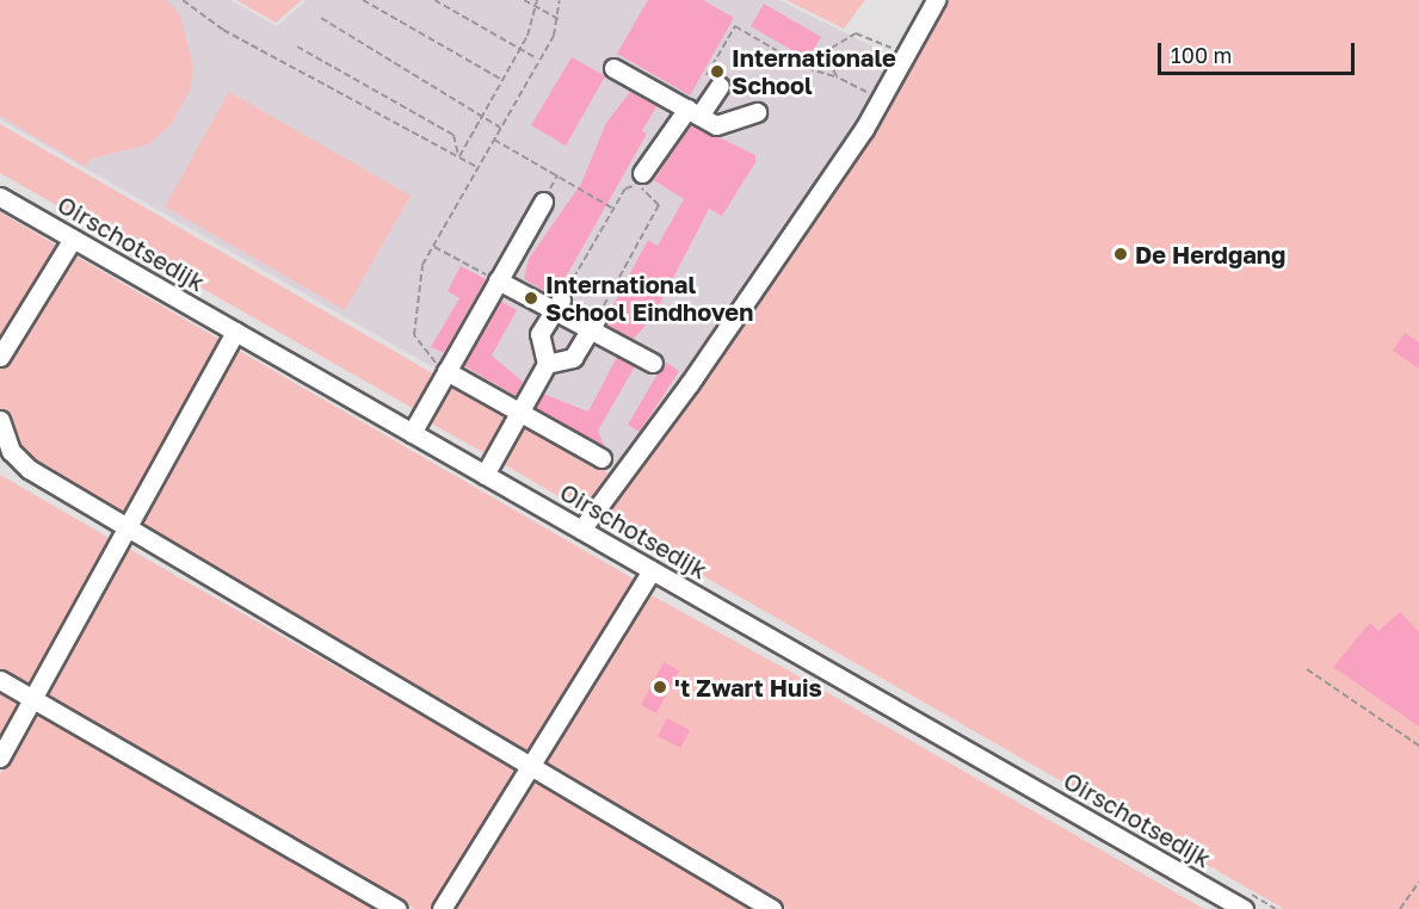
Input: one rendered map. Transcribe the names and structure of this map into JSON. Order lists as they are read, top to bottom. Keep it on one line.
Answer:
{"streets":{"street":["Oirschotsedijk"]},"places":["Internationale School","De Herdgang","International School Eindhoven","'t Zwart Huis"],"scale_bar":"100 m"}
